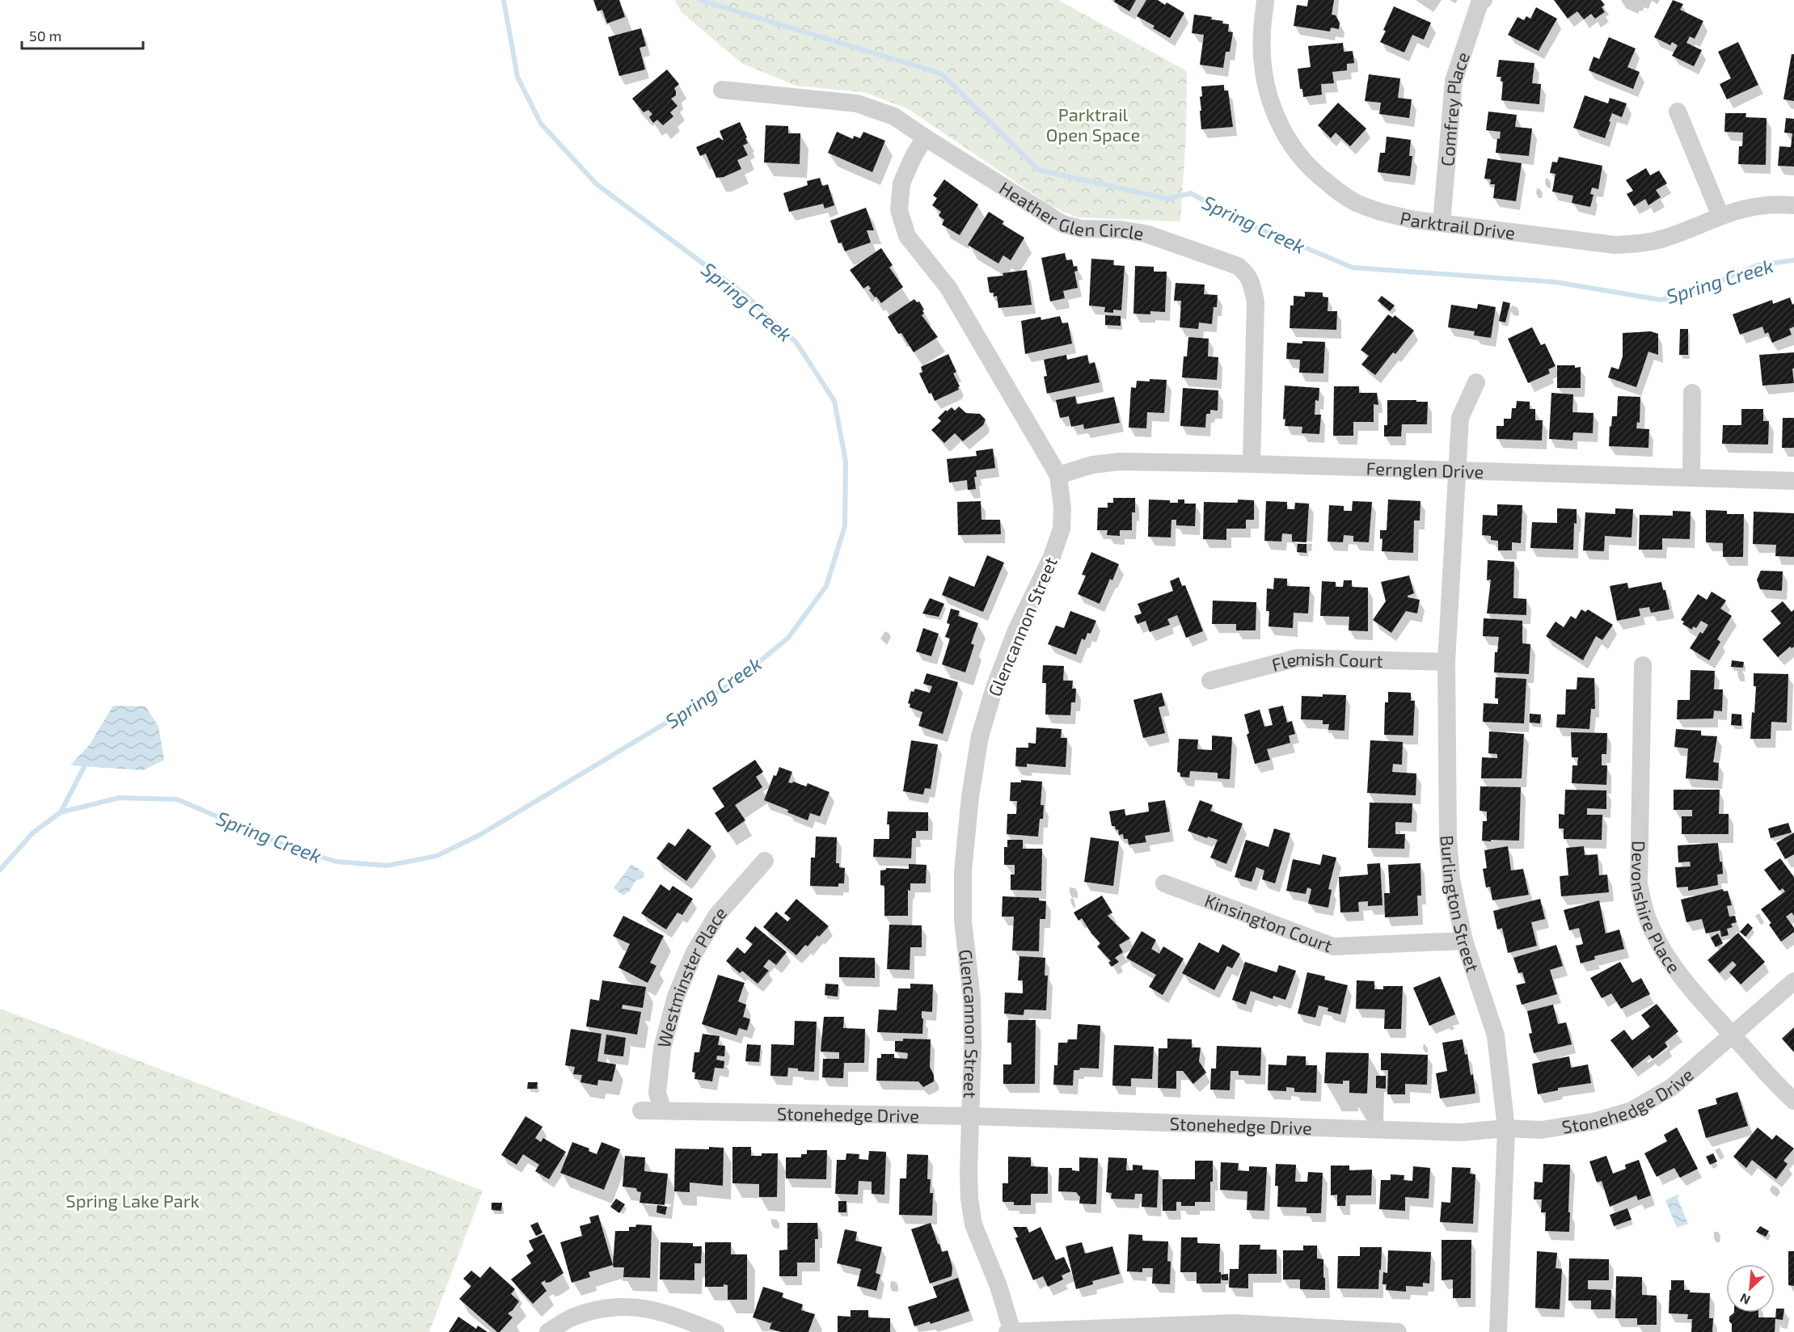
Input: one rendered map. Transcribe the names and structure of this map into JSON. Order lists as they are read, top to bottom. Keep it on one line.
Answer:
{"streets":{"street":["Comfrey Place","Heather Glen Circle","Parktrail Drive","Fernglen Drive","Glencannon Street","Flemish Court","Burlington Street","Devonshire Place","Kinsington Court","Westminster Place","Stonehedge Drive"]},"crossings":[["Comfrey Place","Parktrail Drive"],["Heather Glen Circle","Fernglen Drive"],["Heather Glen Circle","Glencannon Street"],["Fernglen Drive","Glencannon Street"],["Fernglen Drive","Burlington Street"],["Glencannon Street","Stonehedge Drive"],["Flemish Court","Burlington Street"],["Burlington Street","Kinsington Court"],["Burlington Street","Stonehedge Drive"],["Devonshire Place","Stonehedge Drive"],["Westminster Place","Stonehedge Drive"]],"water":["Spring Creek"],"parks":["Parktrail Open Space","Spring Lake Park"],"scale_bar":"50 m","north":"bottom left"}
